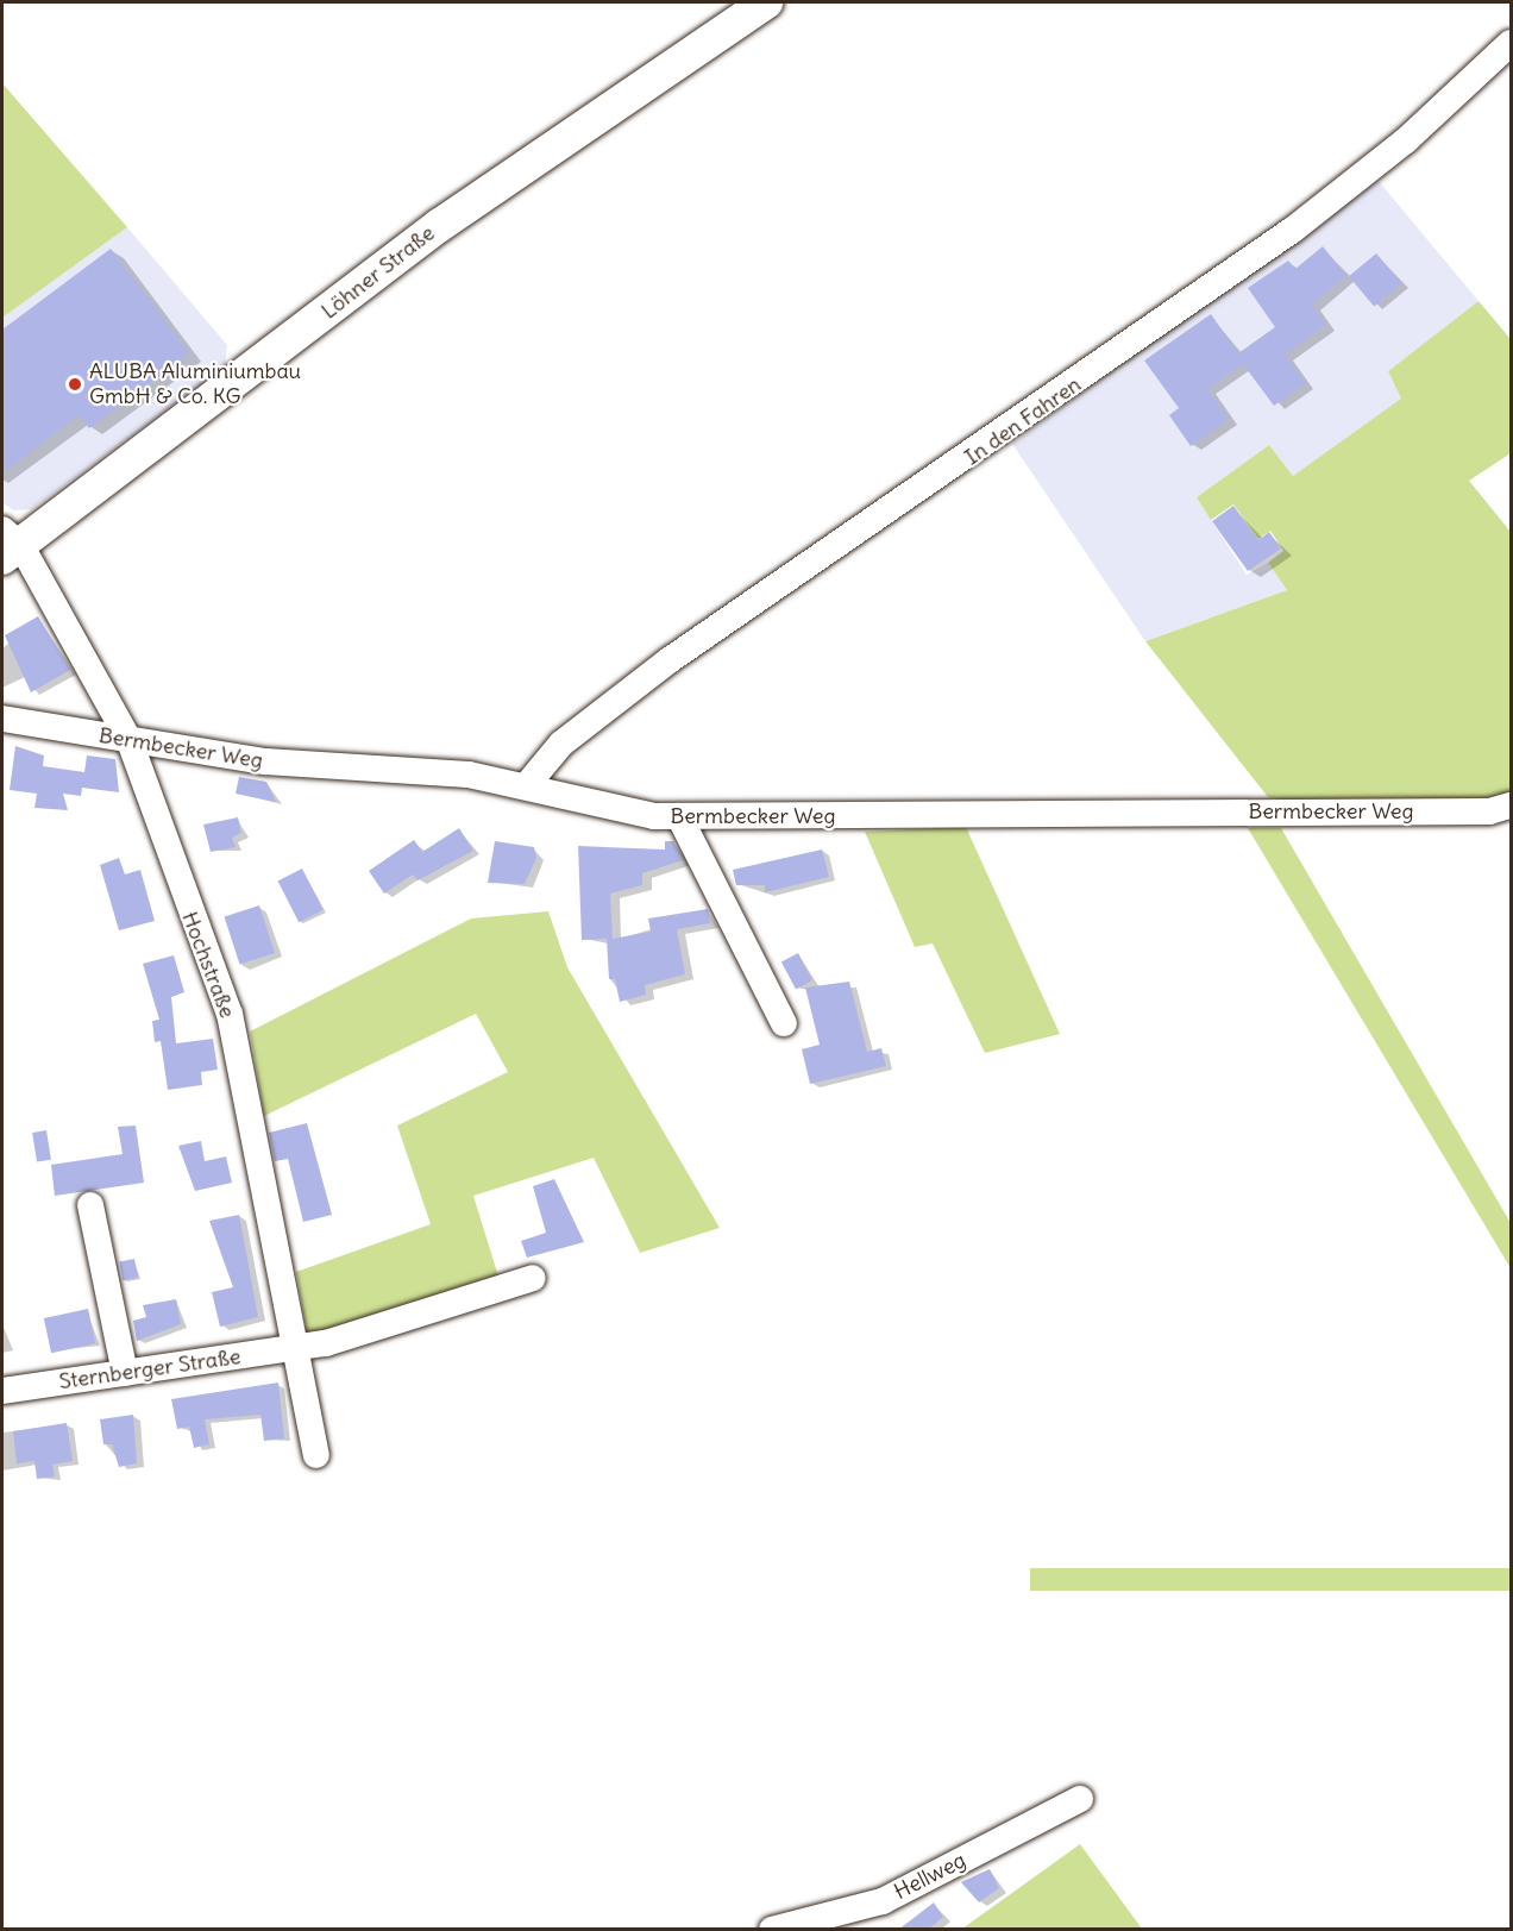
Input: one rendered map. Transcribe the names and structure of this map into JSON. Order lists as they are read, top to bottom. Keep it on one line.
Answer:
{"streets":{"main road":["Löhner Straße"],"street":["In den Fahren","Bermbecker Weg","Hochstraße","Sternberger Straße","Hellweg"]},"crossings":[["Löhner Straße","Hochstraße"],["In den Fahren","Bermbecker Weg"],["Bermbecker Weg","Hochstraße"],["Hochstraße","Sternberger Straße"]],"places":["ALUBA Aluminiumbau GmbH & Co. KG"]}
